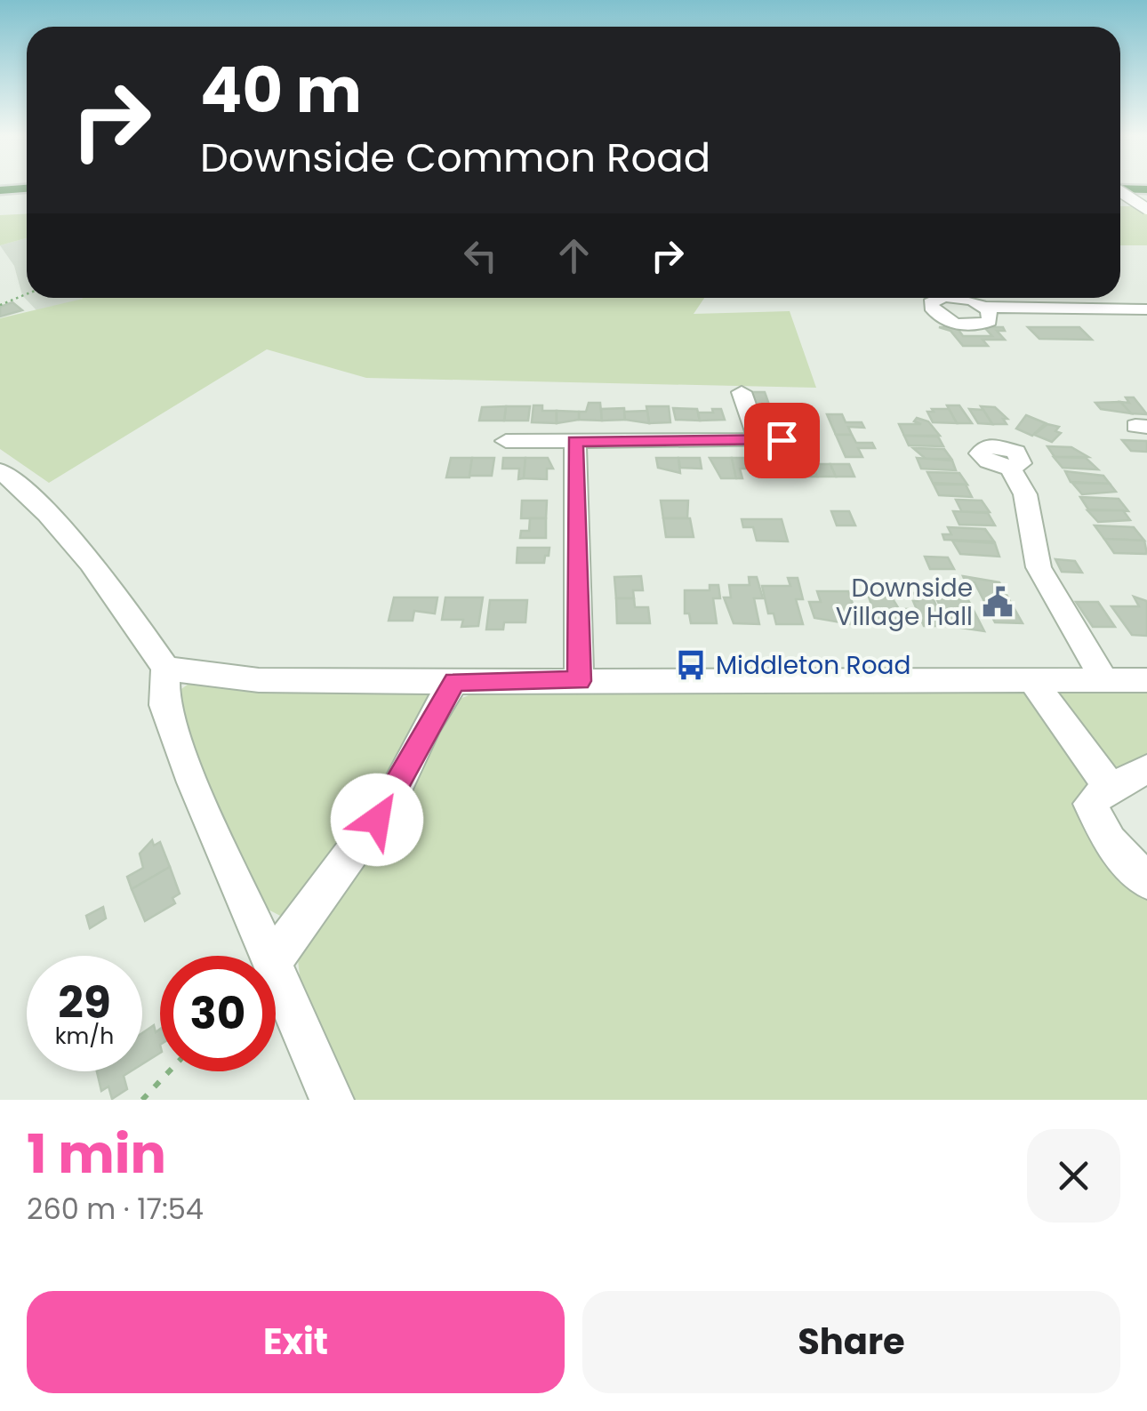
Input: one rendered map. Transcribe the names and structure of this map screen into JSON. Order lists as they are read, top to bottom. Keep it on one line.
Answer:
{"places":{"public building":["Downside Village Hall"],"bus stop":["Middleton Road"]},"page":{"turn":["40 m","Downside Common Road"],"speed":"29 km/h","limit":"30","heading":["1 min","260 m · 17:54"],"buttons":["Exit","Share"]}}
